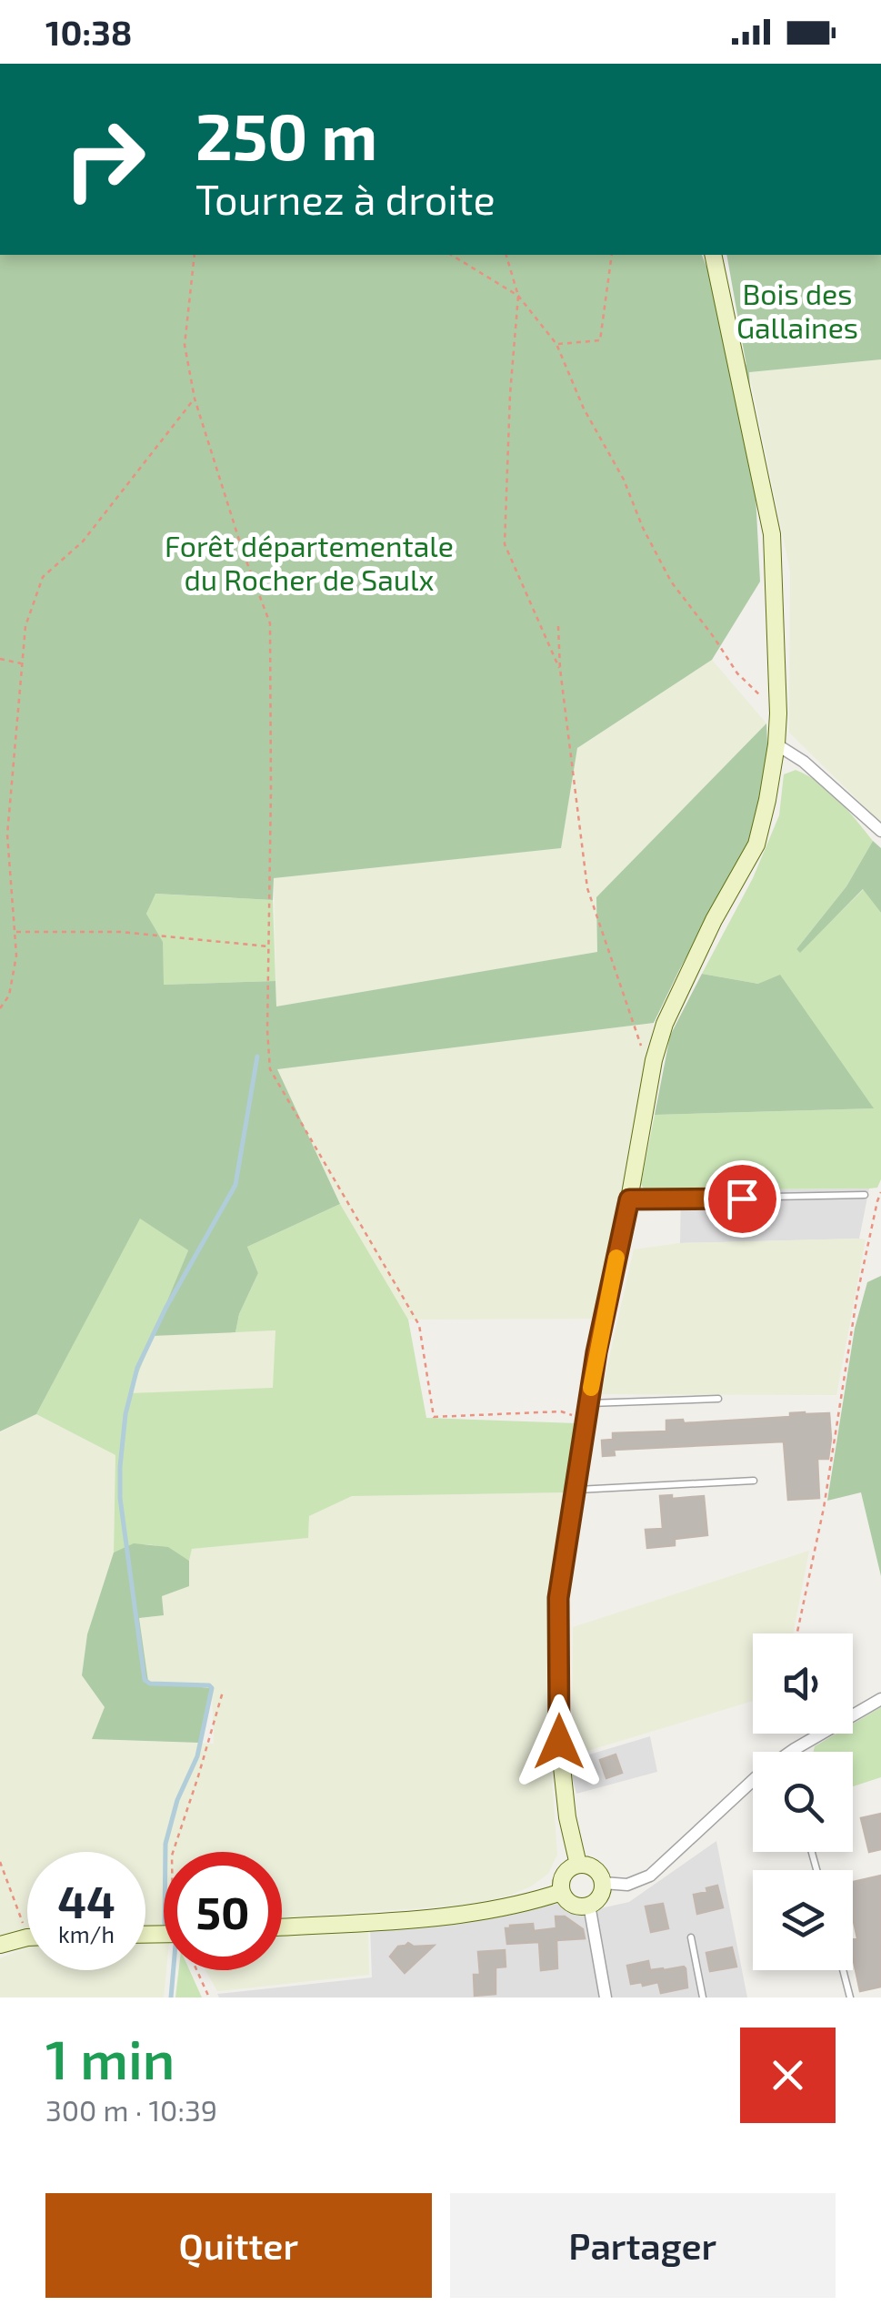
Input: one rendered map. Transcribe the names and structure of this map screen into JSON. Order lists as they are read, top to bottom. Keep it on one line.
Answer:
{"parks":["Bois des Gallaines","Forêt départementale du Rocher de Saulx"],"page":{"status":"10:38","turn":["250 m","Tournez à droite"],"speed":"44 km/h","limit":"50","heading":["1 min","300 m · 10:39"],"buttons":["Quitter","Partager"]}}
